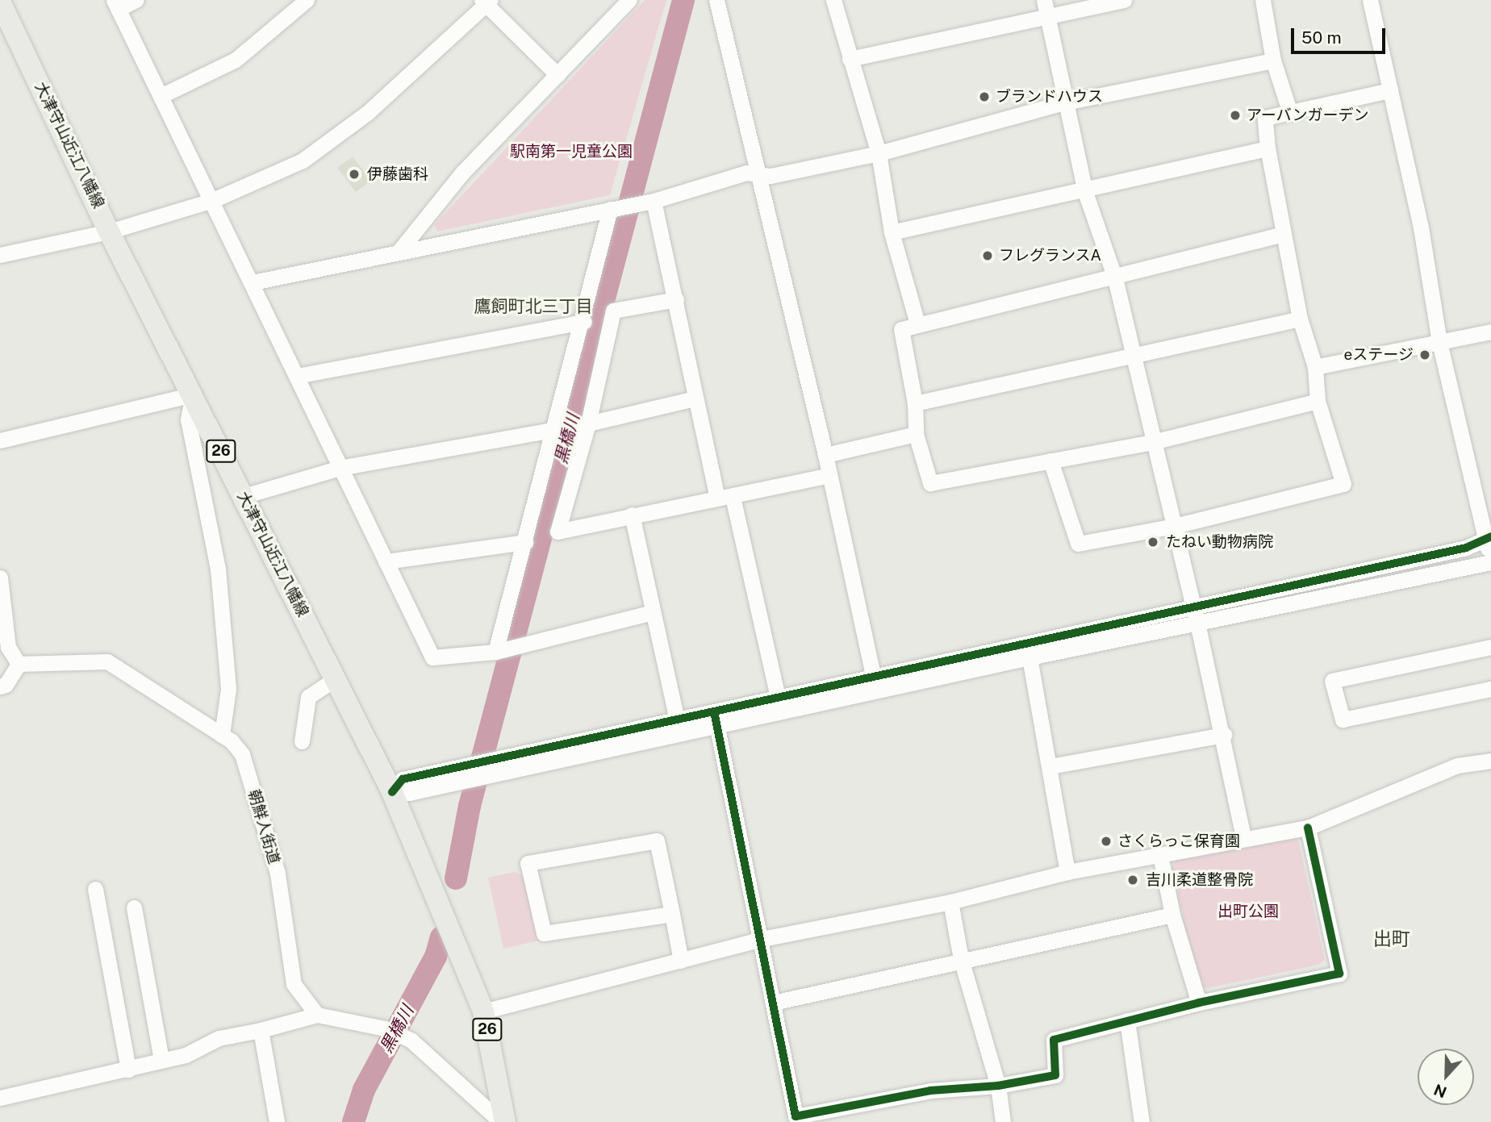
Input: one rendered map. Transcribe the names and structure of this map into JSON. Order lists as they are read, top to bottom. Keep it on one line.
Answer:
{"streets":{"main road":["大津守山近江八幡線","26"],"street":["朝鮮人街道"]},"districts":["鷹飼町北三丁目","出町"],"water":["黒橋川"],"parks":["駅南第一児童公園","出町公園"],"places":["ブランドハウス","アーバンガーデン","伊藤歯科","フレグランスA","eステージ","たねい動物病院","さくらっこ保育園","吉川柔道整骨院"],"scale_bar":"50 m","north":"bottom"}
